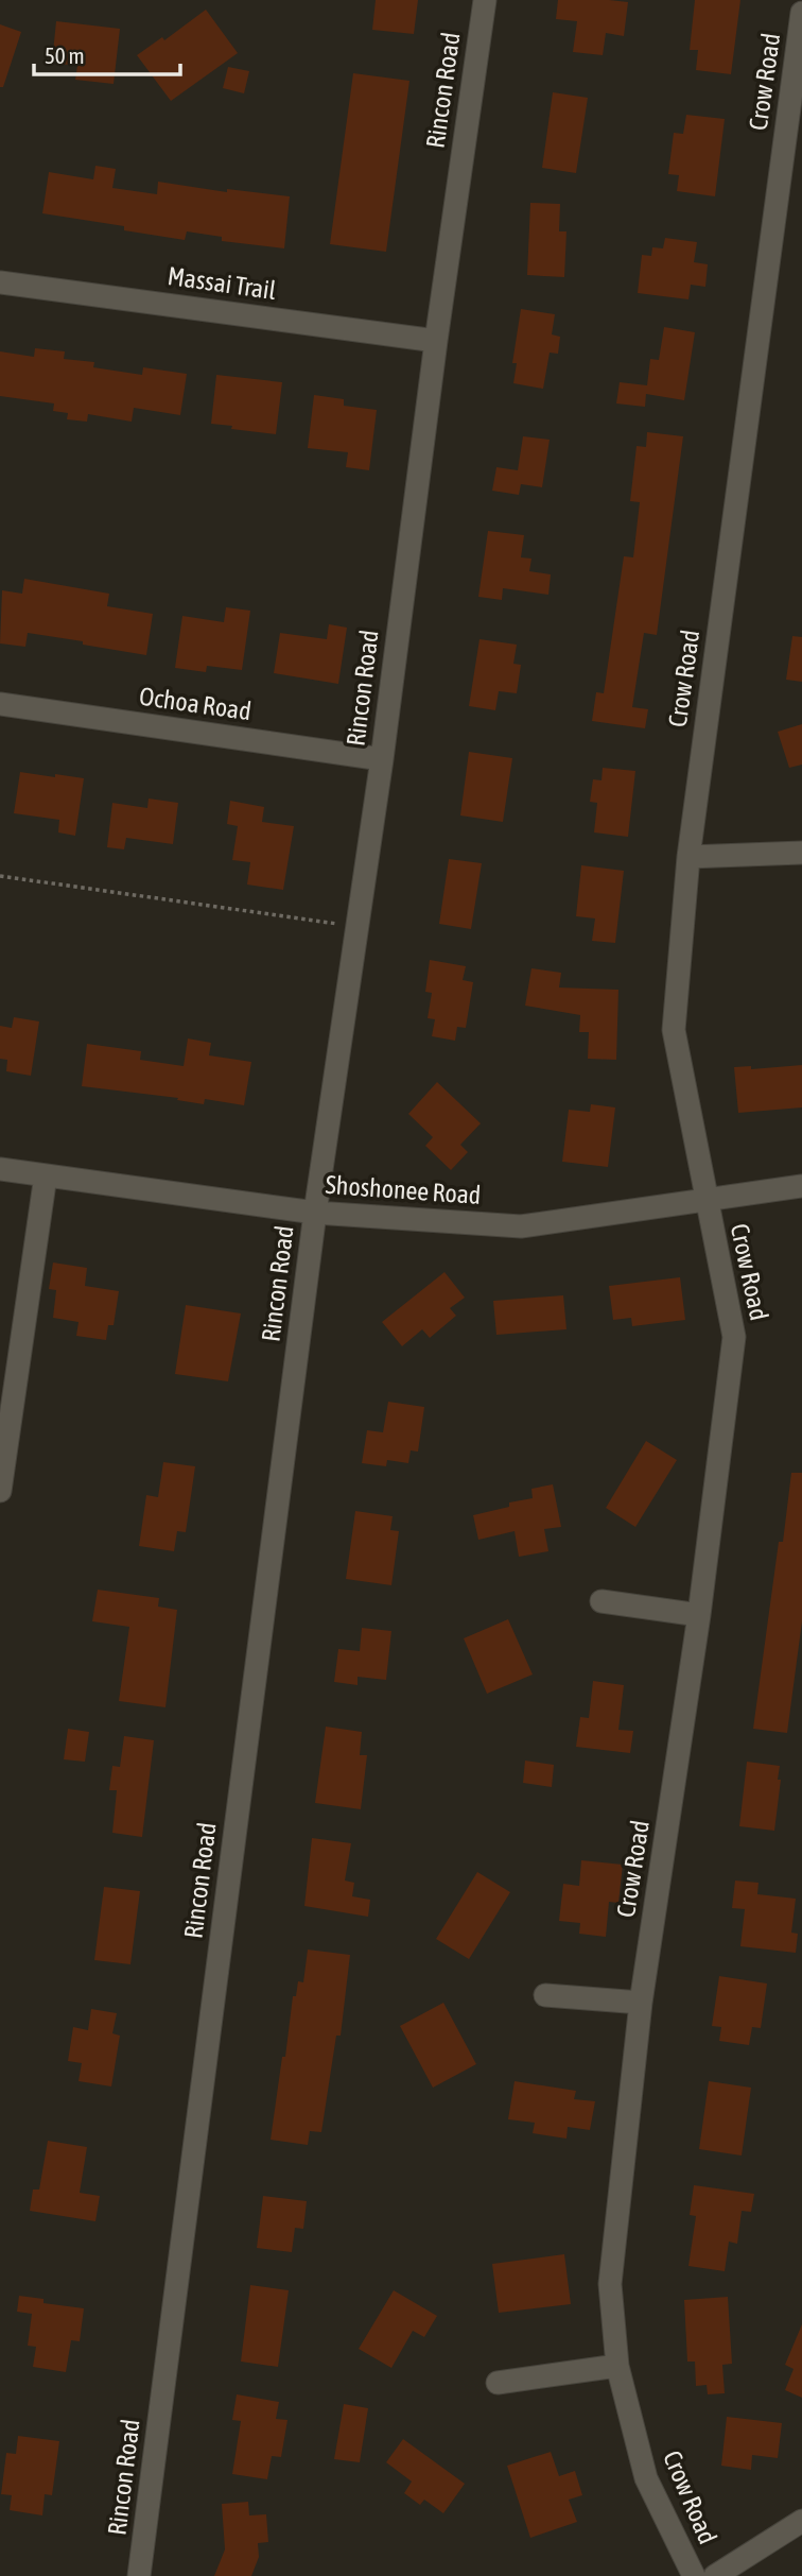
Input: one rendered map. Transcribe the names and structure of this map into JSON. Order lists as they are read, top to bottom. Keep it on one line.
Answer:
{"streets":{"street":["Crow Road","Rincon Road","Massai Trail","Ochoa Road","Shoshonee Road"]},"crossings":[["Crow Road","Shoshonee Road"],["Rincon Road","Massai Trail"],["Rincon Road","Ochoa Road"],["Rincon Road","Shoshonee Road"]],"scale_bar":"50 m"}
